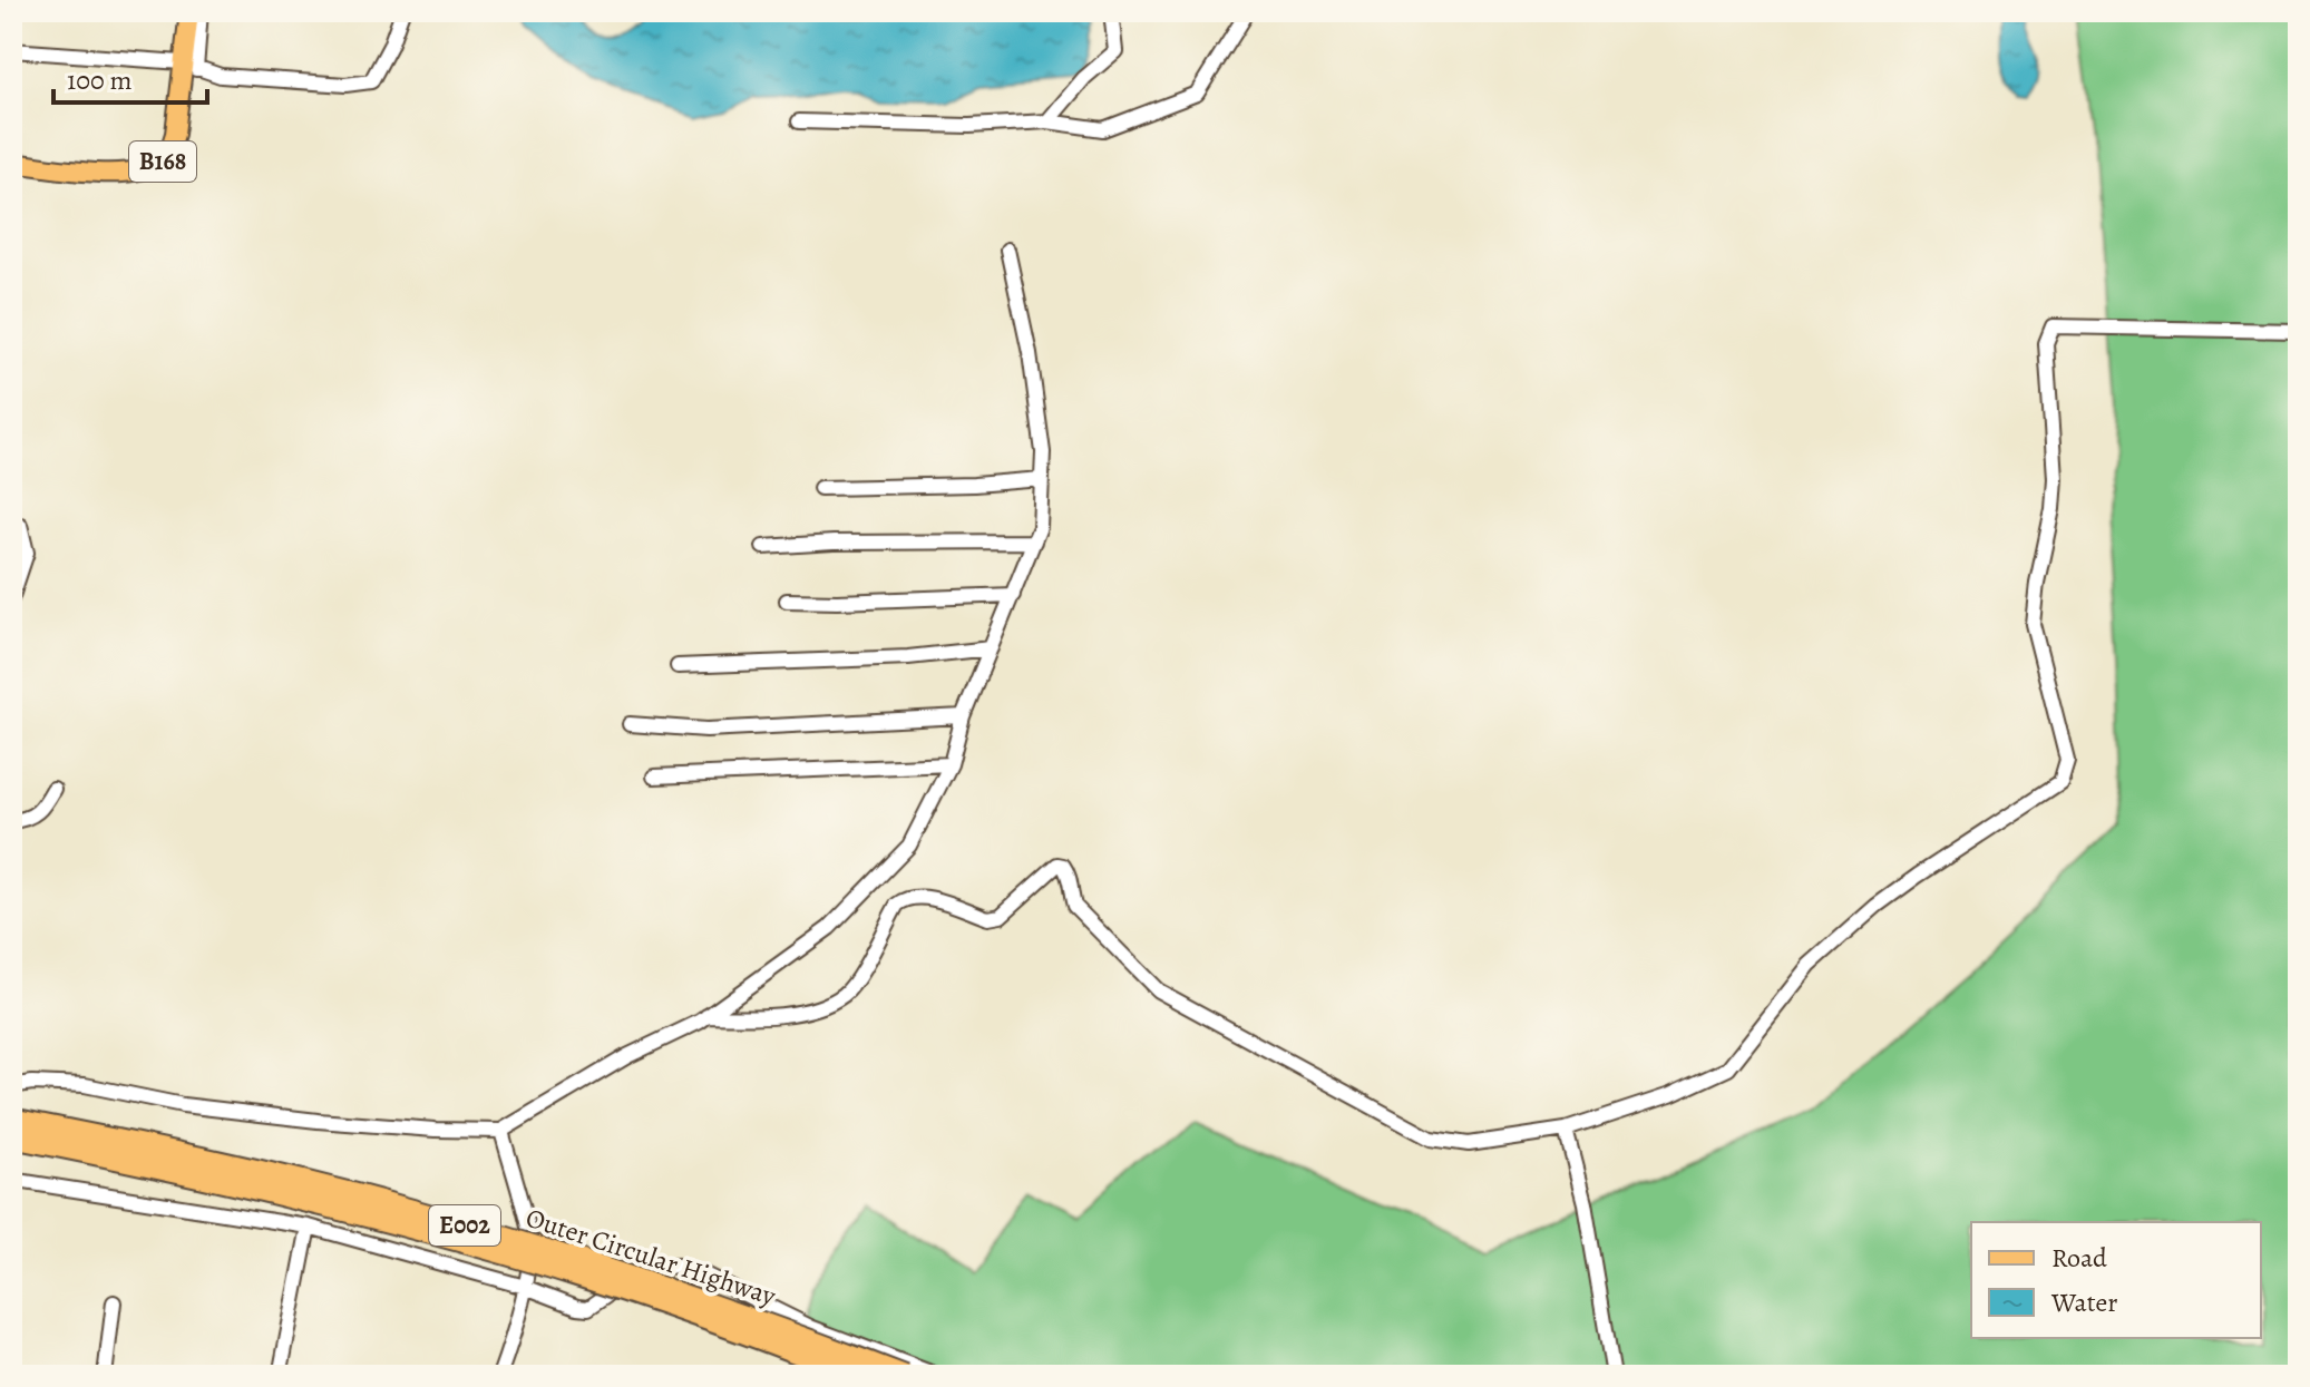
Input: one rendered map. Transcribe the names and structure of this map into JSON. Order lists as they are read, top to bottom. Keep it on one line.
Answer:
{"streets":{"highway":["E002","Outer Circular Highway"],"main road":["B168"]},"legend":["Road","Water"],"scale_bar":"100 m"}
